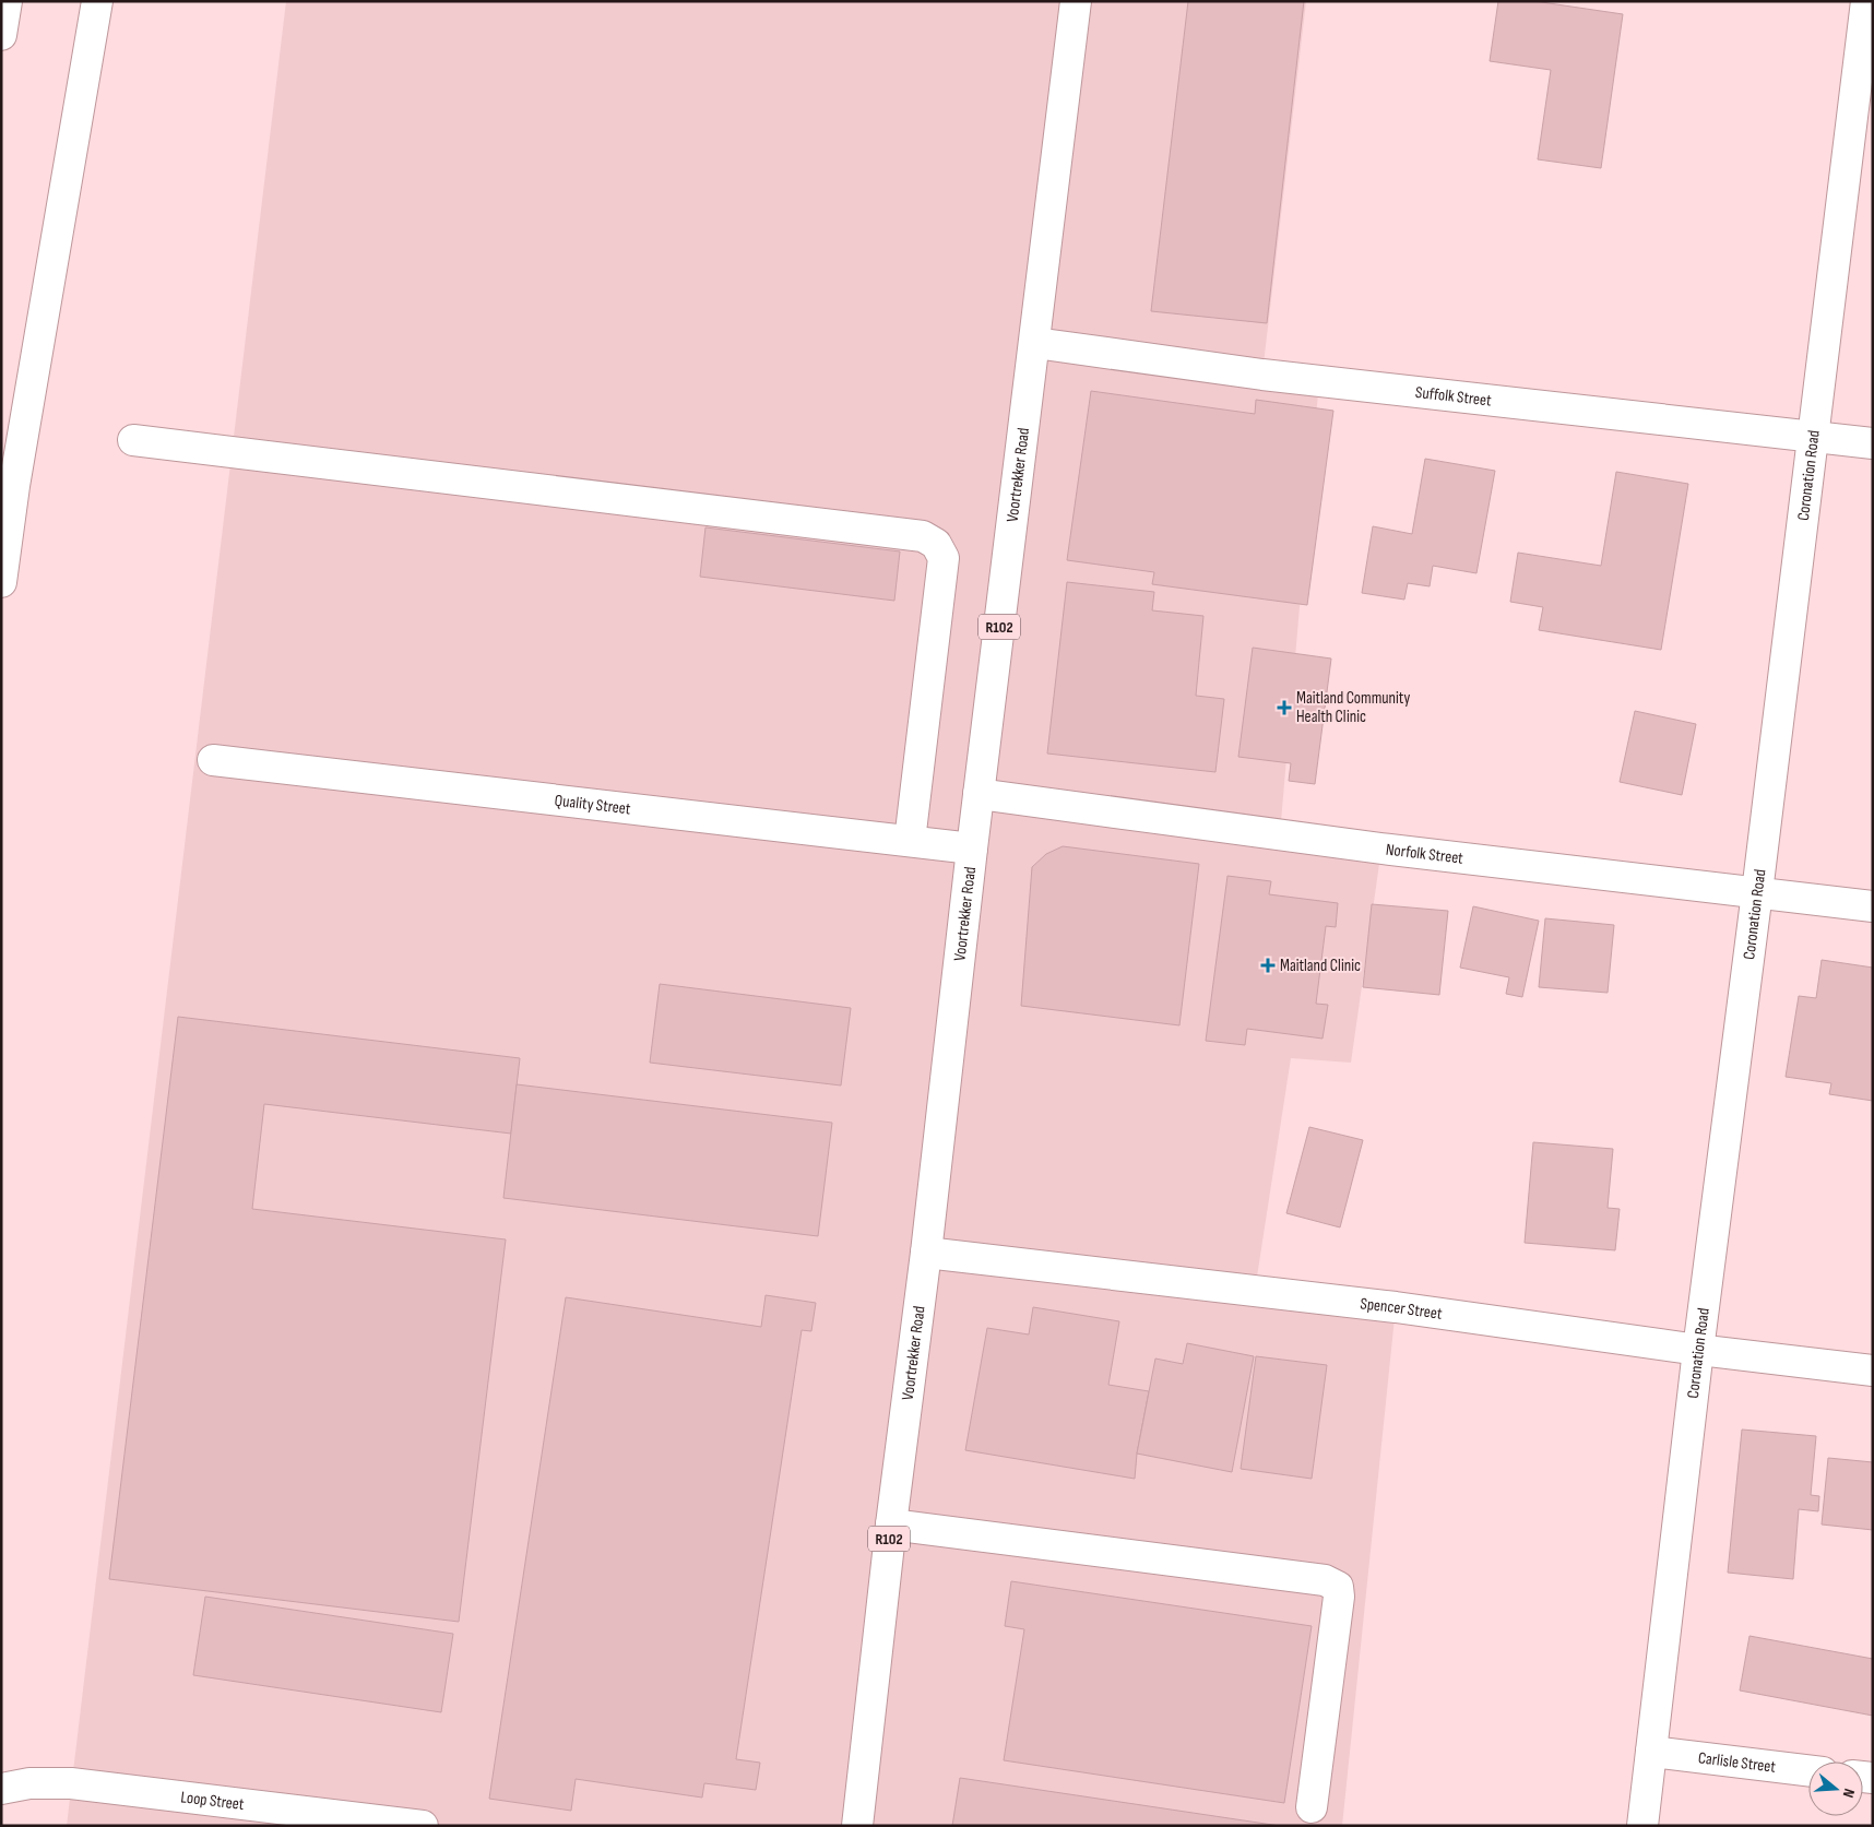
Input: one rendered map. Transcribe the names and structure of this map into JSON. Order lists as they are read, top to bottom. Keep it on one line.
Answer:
{"streets":{"street":["Suffolk Street","Voortrekker Road","Coronation Road","R102","Quality Street","Norfolk Street","Spencer Street","Carlisle Street","Loop Street"]},"crossings":[["Suffolk Street","Voortrekker Road"],["Suffolk Street","Coronation Road"],["Voortrekker Road","Quality Street"],["Voortrekker Road","Norfolk Street"],["Voortrekker Road","Spencer Street"],["Coronation Road","Norfolk Street"],["Coronation Road","Spencer Street"],["Coronation Road","Carlisle Street"]],"places":{"health":["Maitland Community Health Clinic","Maitland Clinic"]},"north":"right"}
